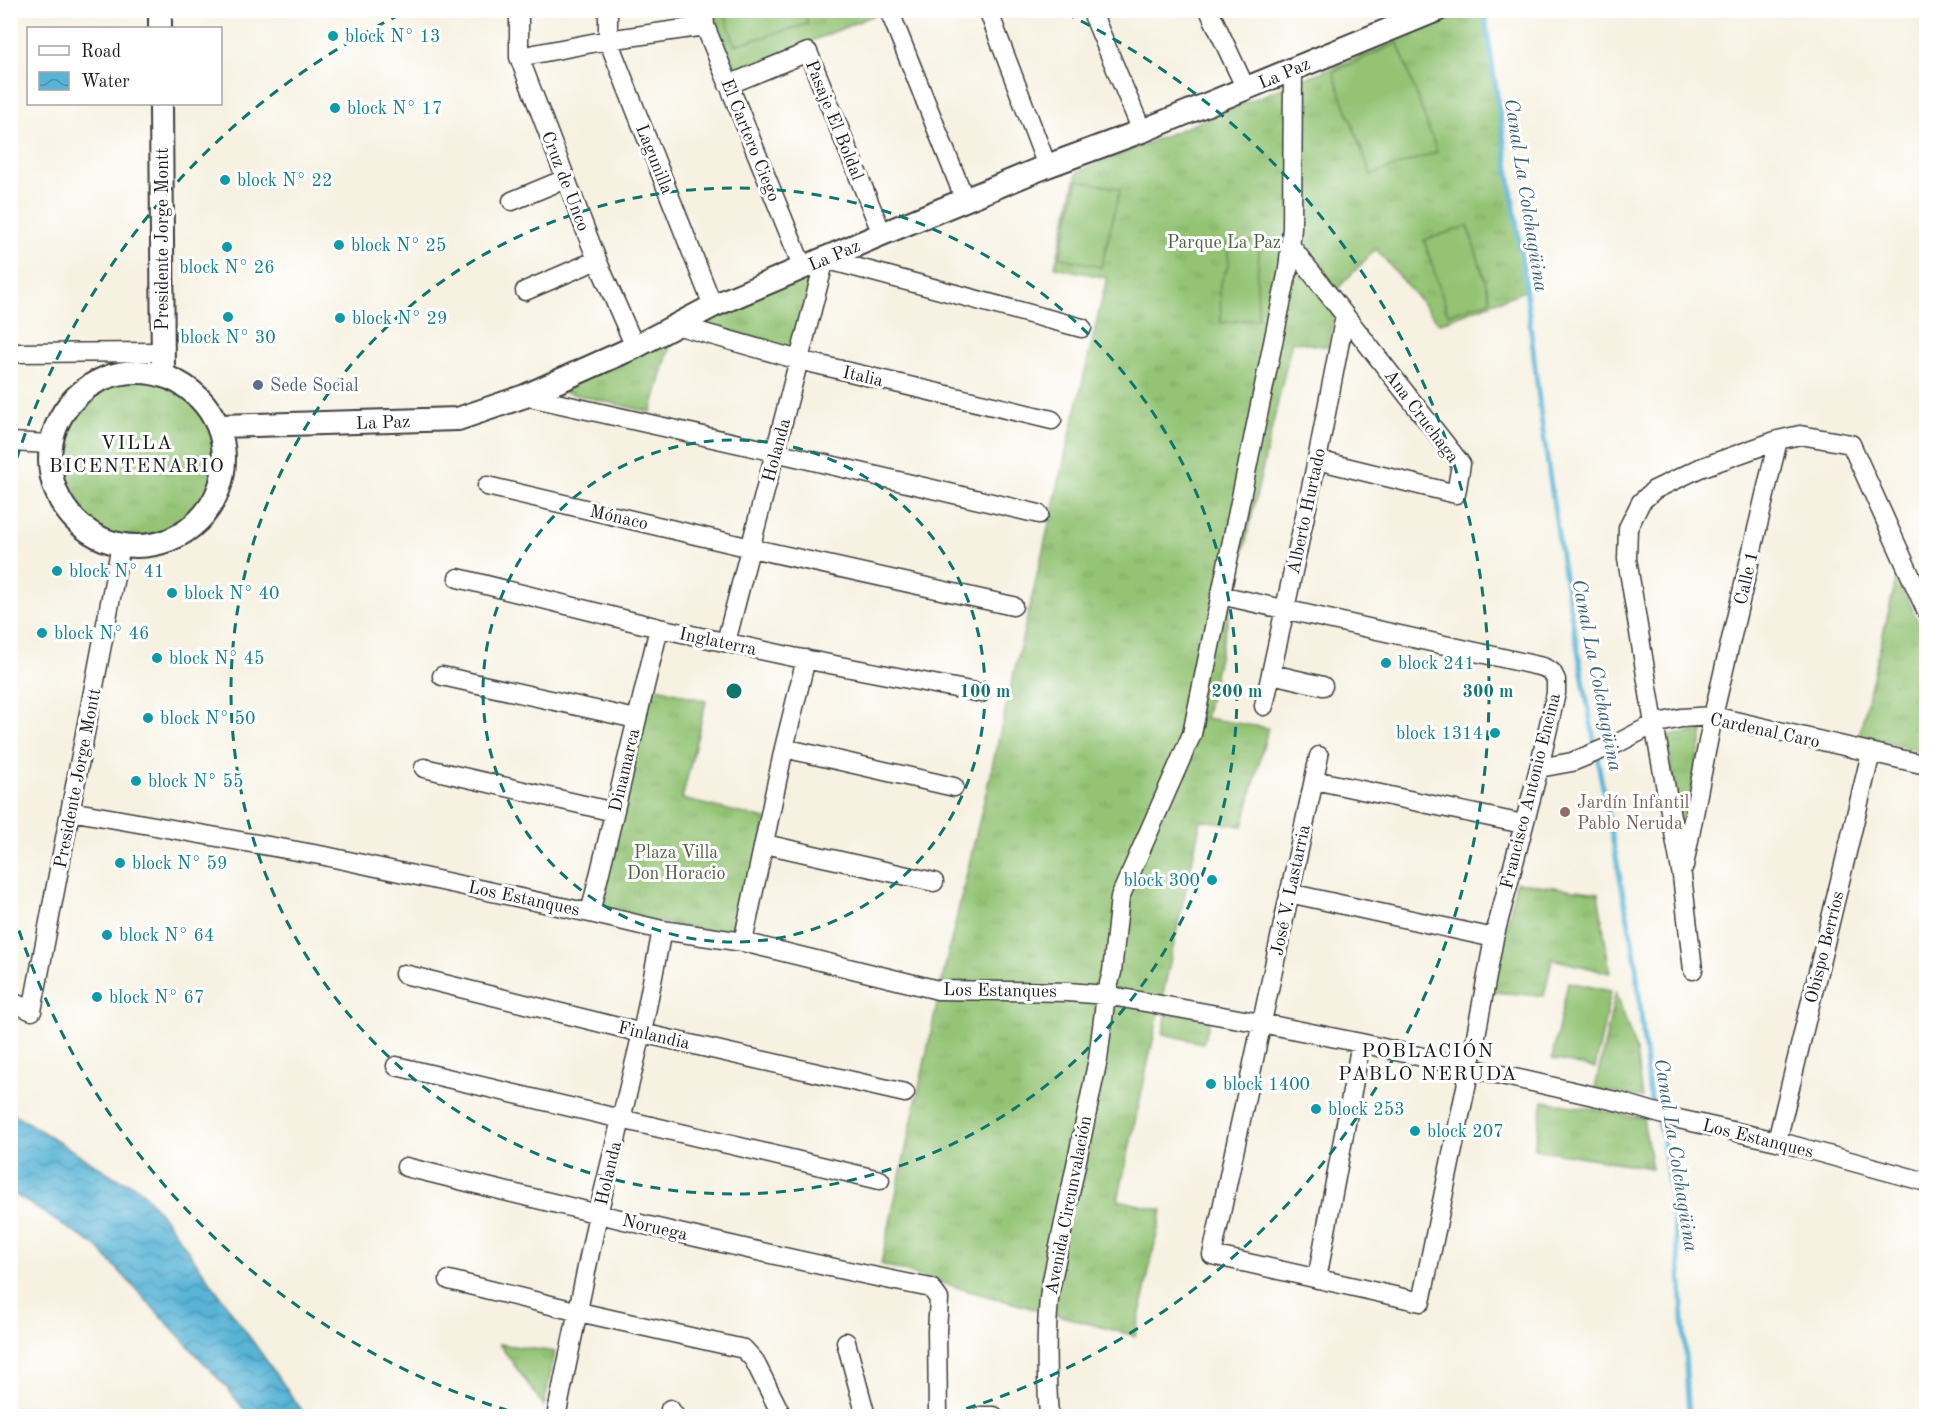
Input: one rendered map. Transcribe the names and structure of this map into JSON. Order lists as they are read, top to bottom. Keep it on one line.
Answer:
{"streets":{"street":["La Paz","Pasaje El Boldal","El Cartero Ciego","Lagunilla","Cruz de Unco","Presidente Jorge Montt","Italia","Ana Cruchaga","Holanda","Alberto Hurtado","Mónaco","Calle 1","Inglaterra","Cardenal Caro","Dinamarca","Francisco Antonio Encina","José V. Lastarria","Los Estanques","Obispo Berríos","Finlandia","Avenida Circunvalación","Noruega"]},"crossings":[["La Paz","Pasaje El Boldal"],["La Paz","El Cartero Ciego"],["La Paz","Lagunilla"],["La Paz","Cruz de Unco"],["La Paz","Presidente Jorge Montt"],["La Paz","Italia"],["La Paz","Holanda"],["La Paz","Avenida Circunvalación"],["Pasaje El Boldal","El Cartero Ciego"],["Presidente Jorge Montt","Los Estanques"],["Italia","Holanda"],["Ana Cruchaga","Alberto Hurtado"],["Holanda","Mónaco"],["Holanda","Inglaterra"],["Holanda","Los Estanques"],["Holanda","Finlandia"],["Holanda","Noruega"],["Alberto Hurtado","Francisco Antonio Encina"],["Calle 1","Cardenal Caro"],["Inglaterra","Dinamarca"],["Cardenal Caro","Francisco Antonio Encina"],["Cardenal Caro","Obispo Berríos"],["Dinamarca","Los Estanques"],["Francisco Antonio Encina","José V. Lastarria"],["Francisco Antonio Encina","Los Estanques"],["Francisco Antonio Encina","Avenida Circunvalación"],["José V. Lastarria","Los Estanques"],["Los Estanques","Obispo Berríos"],["Los Estanques","Avenida Circunvalación"]],"districts":["VILLA BICENTENARIO","POBLACIÓN PABLO NERUDA"],"water":["Canal La Colchagüina"],"parks":["Parque La Paz","Plaza Villa Don Horacio"],"places":["block N° 13","block N° 17","block N° 22","block N° 25","block N° 26","block N° 30","block N° 29","Sede Social","block N° 41","block N° 40","block N° 46","block N° 45","block 241","block N° 50","block 1314","block N° 55","Jardín Infantil Pablo Neruda","block N° 59","block 300","block N° 64","block N° 67","block 1400","block 253","block 207"],"legend":["Road","Water"],"rings":["100 m","200 m","300 m"]}
